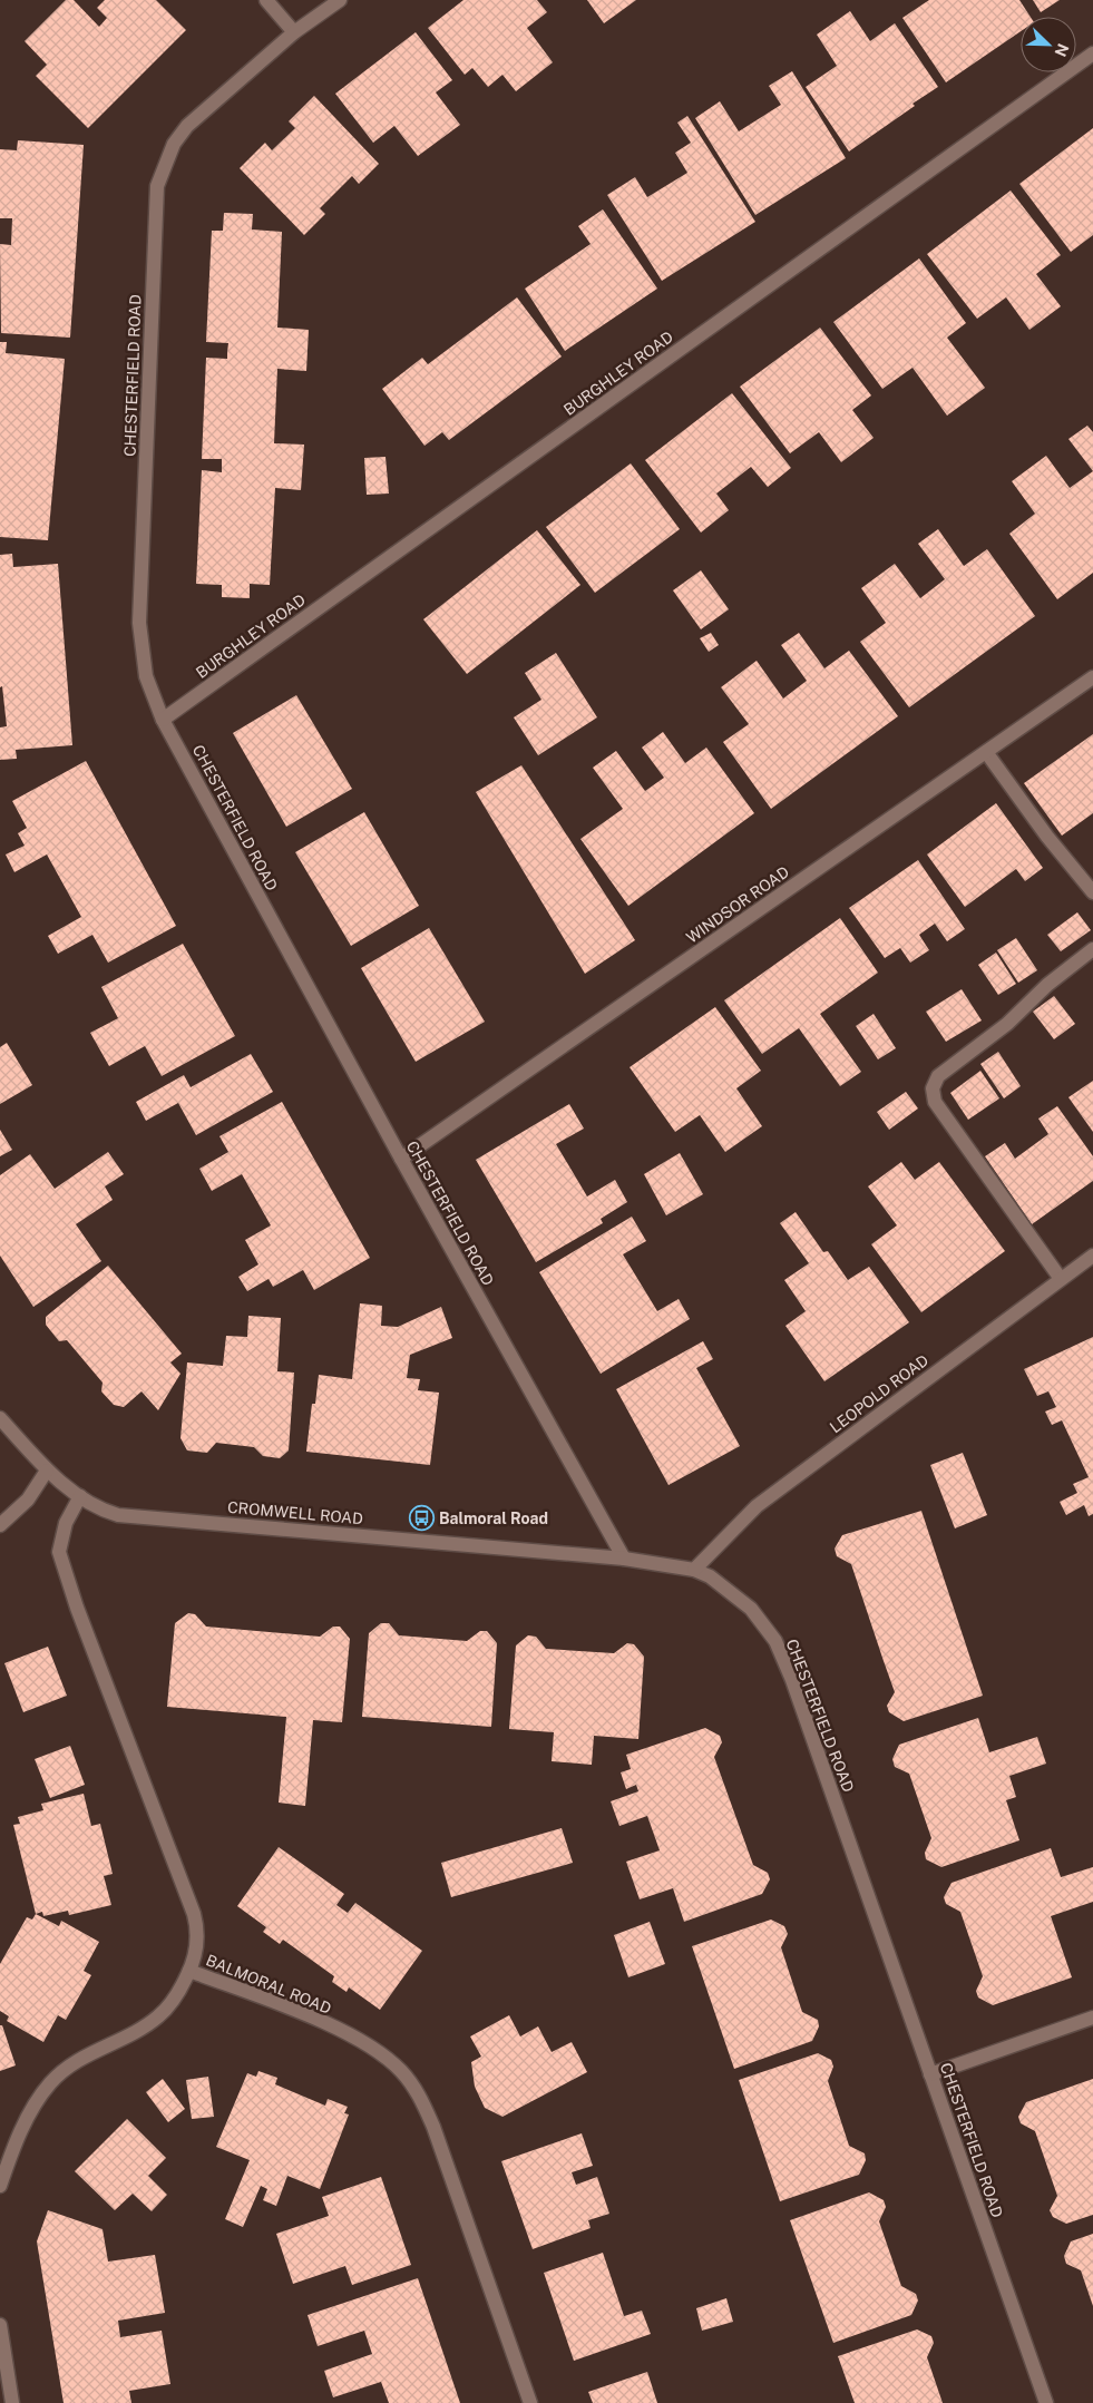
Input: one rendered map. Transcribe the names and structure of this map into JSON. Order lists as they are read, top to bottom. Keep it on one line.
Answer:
{"streets":{"street":["BURGHLEY ROAD","CHESTERFIELD ROAD","WINDSOR ROAD","LEOPOLD ROAD","CROMWELL ROAD","BALMORAL ROAD"]},"crossings":[["BURGHLEY ROAD","CHESTERFIELD ROAD"],["CHESTERFIELD ROAD","WINDSOR ROAD"],["CHESTERFIELD ROAD","LEOPOLD ROAD"],["CHESTERFIELD ROAD","CROMWELL ROAD"],["CROMWELL ROAD","BALMORAL ROAD"]],"places":{"bus stop":["Balmoral Road"]},"north":"bottom right"}
